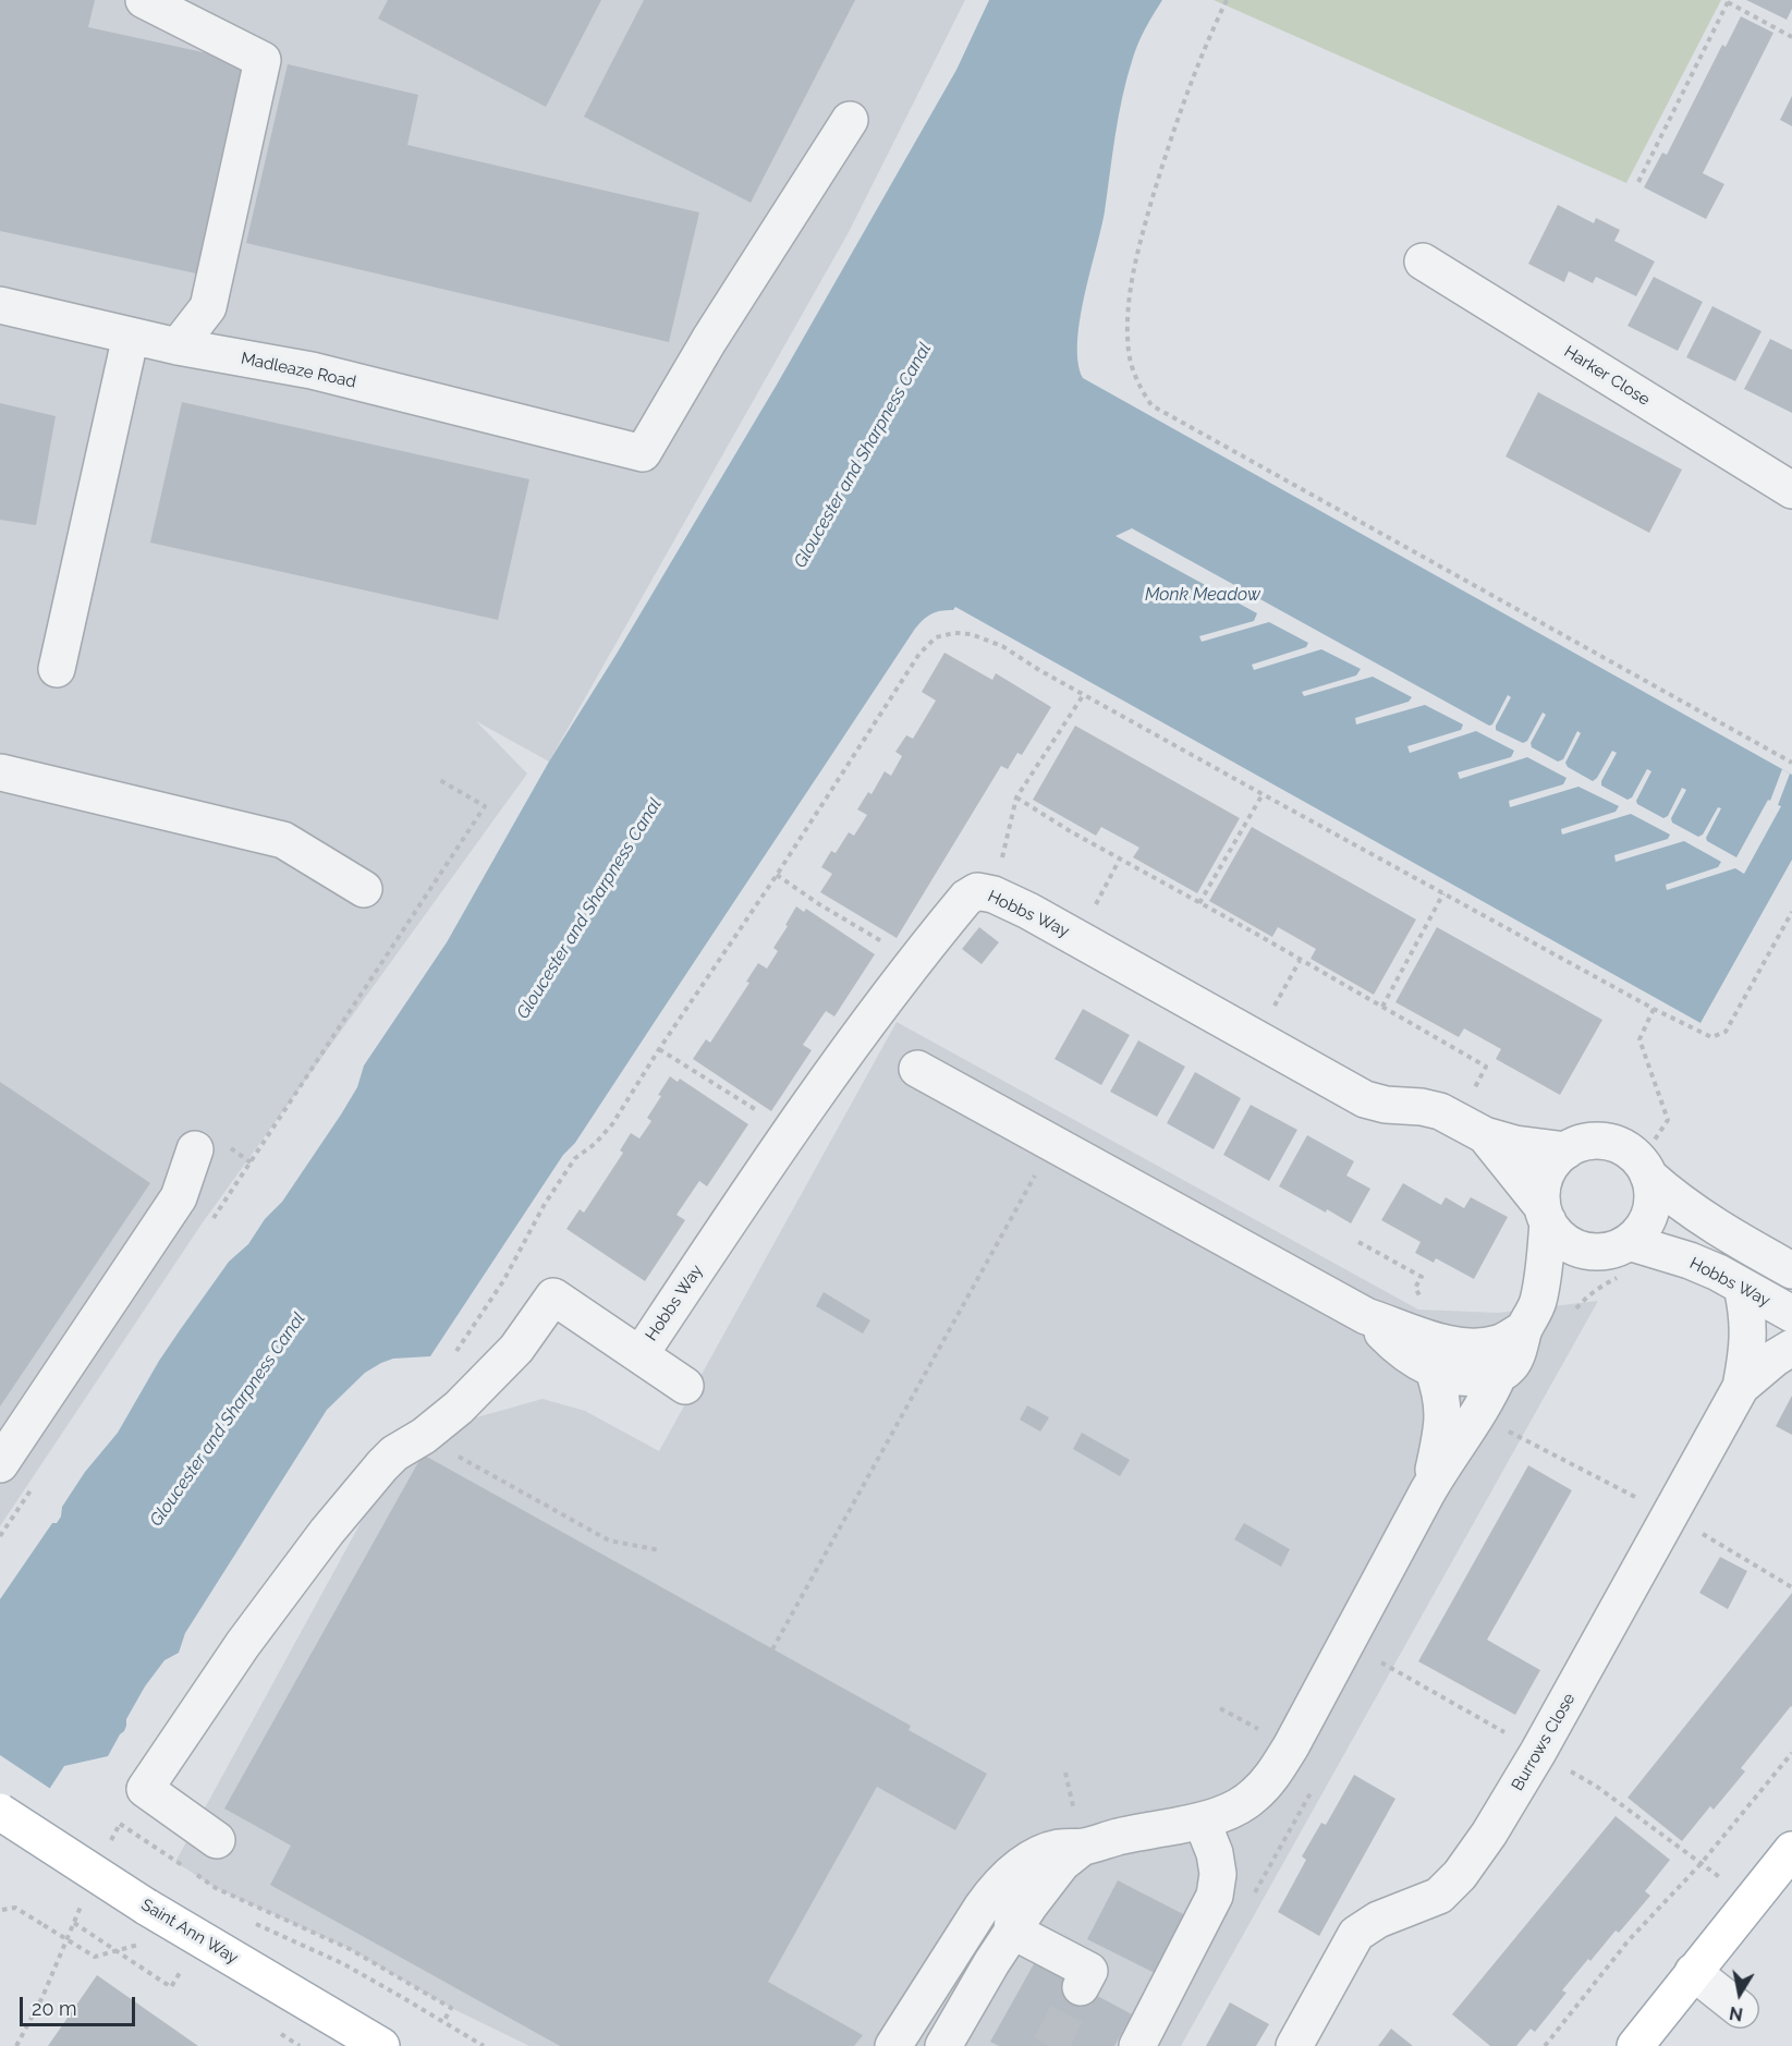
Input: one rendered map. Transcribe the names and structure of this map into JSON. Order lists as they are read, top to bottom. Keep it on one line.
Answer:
{"streets":{"main road":["Saint Ann Way"],"street":["Madleaze Road","Harker Close","Hobbs Way","Burrows Close"]},"crossings":[["Hobbs Way","Burrows Close"]],"water":["Gloucester and Sharpness Canal","Monk Meadow"],"scale_bar":"20 m","north":"bottom"}
